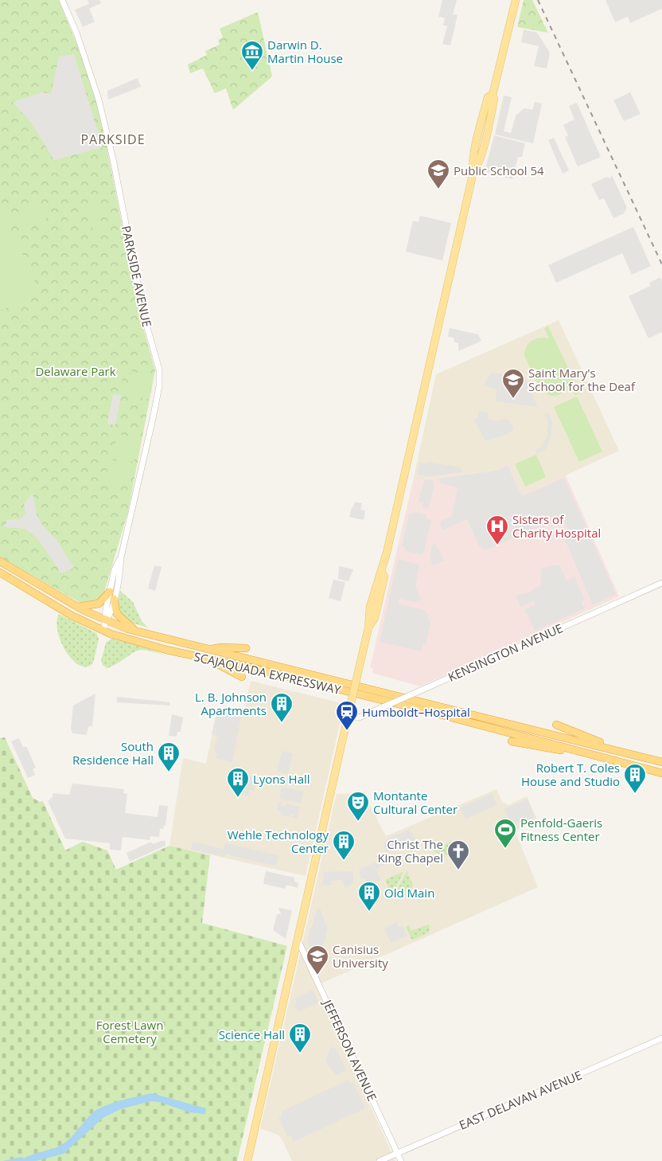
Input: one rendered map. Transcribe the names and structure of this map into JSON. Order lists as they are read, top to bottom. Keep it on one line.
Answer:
{"streets":{"highway":["SCAJAQUADA EXPRESSWAY"],"street":["PARKSIDE AVENUE","KENSINGTON AVENUE","JEFFERSON AVENUE","EAST DELAVAN AVENUE"]},"crossings":[["PARKSIDE AVENUE","SCAJAQUADA EXPRESSWAY"],["JEFFERSON AVENUE","EAST DELAVAN AVENUE"]],"districts":["PARKSIDE"],"parks":["Delaware Park","Forest Lawn Cemetery"],"places":{"museum":["Darwin D. Martin House"],"school or university":["Public School 54","Saint Mary's School for the Deaf","Canisius University"],"hospital":["Sisters of Charity Hospital"],"building":["L. B. Johnson Apartments","South Residence Hall","Robert T. Coles House and Studio","Lyons Hall","Wehle Technology Center","Old Main","Science Hall"],"station":["Humboldt–Hospital"],"theatre":["Montante Cultural Center"],"sports":["Penfold-Gaeris Fitness Center"],"church":["Christ The King Chapel"]}}
